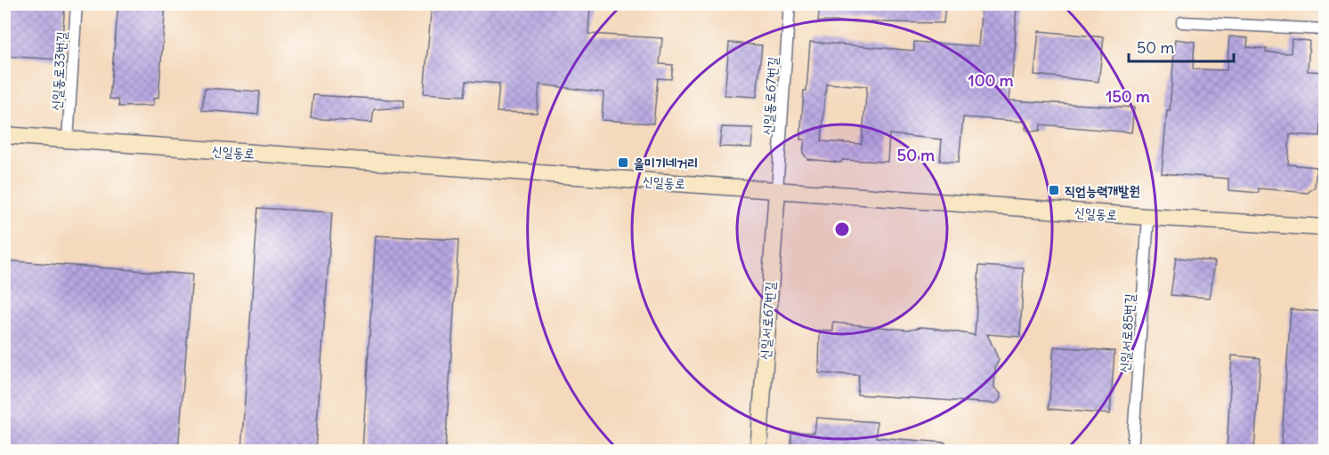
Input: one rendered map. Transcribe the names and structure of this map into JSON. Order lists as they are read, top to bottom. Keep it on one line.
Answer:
{"streets":{"main road":["신일동로","신일서로67번길"],"street":["신일동로33번길","신일동로67번길","신일서로85번길"]},"crossings":[["신일동로33번길","신일동로"],["신일동로67번길","신일동로"],["신일동로67번길","신일서로67번길"],["신일동로","신일서로67번길"],["신일동로","신일서로85번길"]],"places":{"transit":["을미기네거리","직업능력개발원"]},"scale_bar":"50 m","rings":["100 m","150 m","50 m"]}
